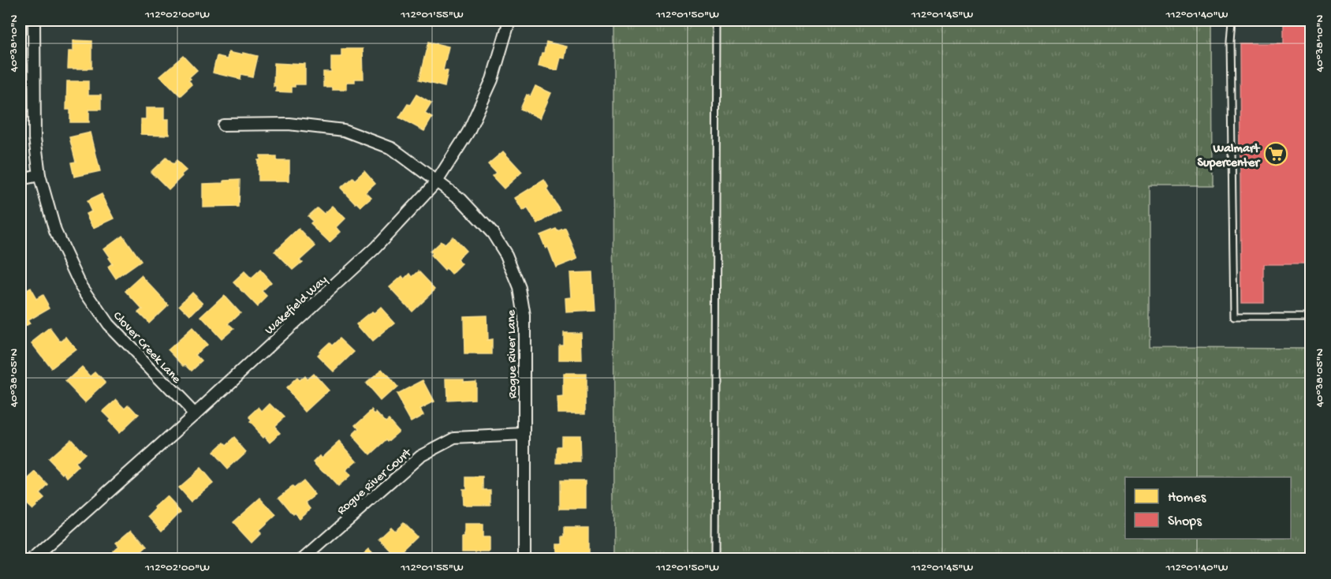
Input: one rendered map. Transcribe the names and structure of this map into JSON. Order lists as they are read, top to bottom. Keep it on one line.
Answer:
{"streets":{"street":["Wakefield Way","Clover Creek Lane","Rogue River Lane","Rogue River Court"]},"crossings":[["Wakefield Way","Clover Creek Lane"],["Wakefield Way","Rogue River Lane"],["Rogue River Lane","Rogue River Court"]],"places":{"supermarket":["Walmart Supercenter"]},"legend":["Homes","Shops"],"coordinates":["112°02'00\"W","112°01'55\"W","112°01'50\"W","112°01'45\"W","112°01'40\"W","40°38'10\"N","40°38'05\"N"]}
